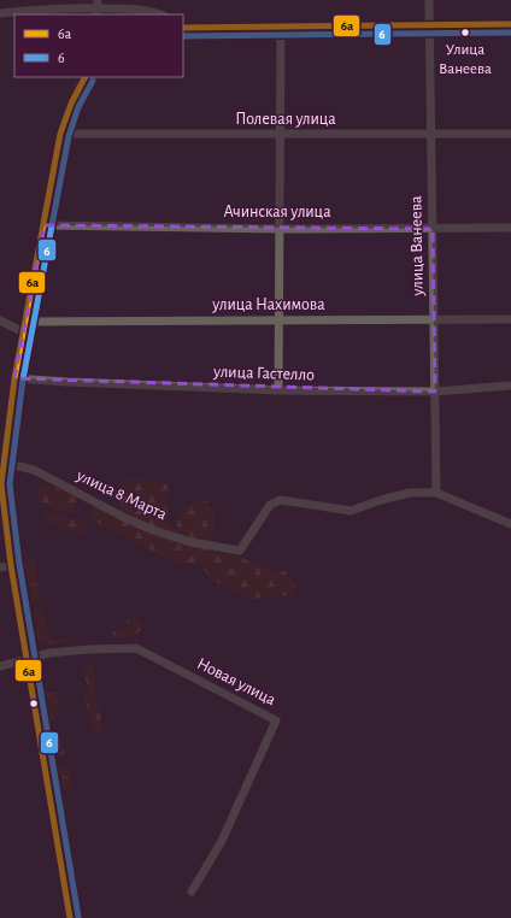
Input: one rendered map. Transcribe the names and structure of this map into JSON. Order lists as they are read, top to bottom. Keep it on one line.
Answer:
{"streets":{"street":["Полевая улица","Ачинская улица","улица Ванеева","улица Нахимова","улица Гастелло","улица 8 Марта","Новая улица"]},"crossings":[["Полевая улица","улица Ванеева"],["Ачинская улица","улица Ванеева"],["улица Ванеева","улица Нахимова"],["улица Ванеева","улица Гастелло"],["улица Ванеева","улица 8 Марта"]],"places":["Улица Ванеева"],"lines":["transit line 6а","transit line 6"],"legend":["6а","6"]}
